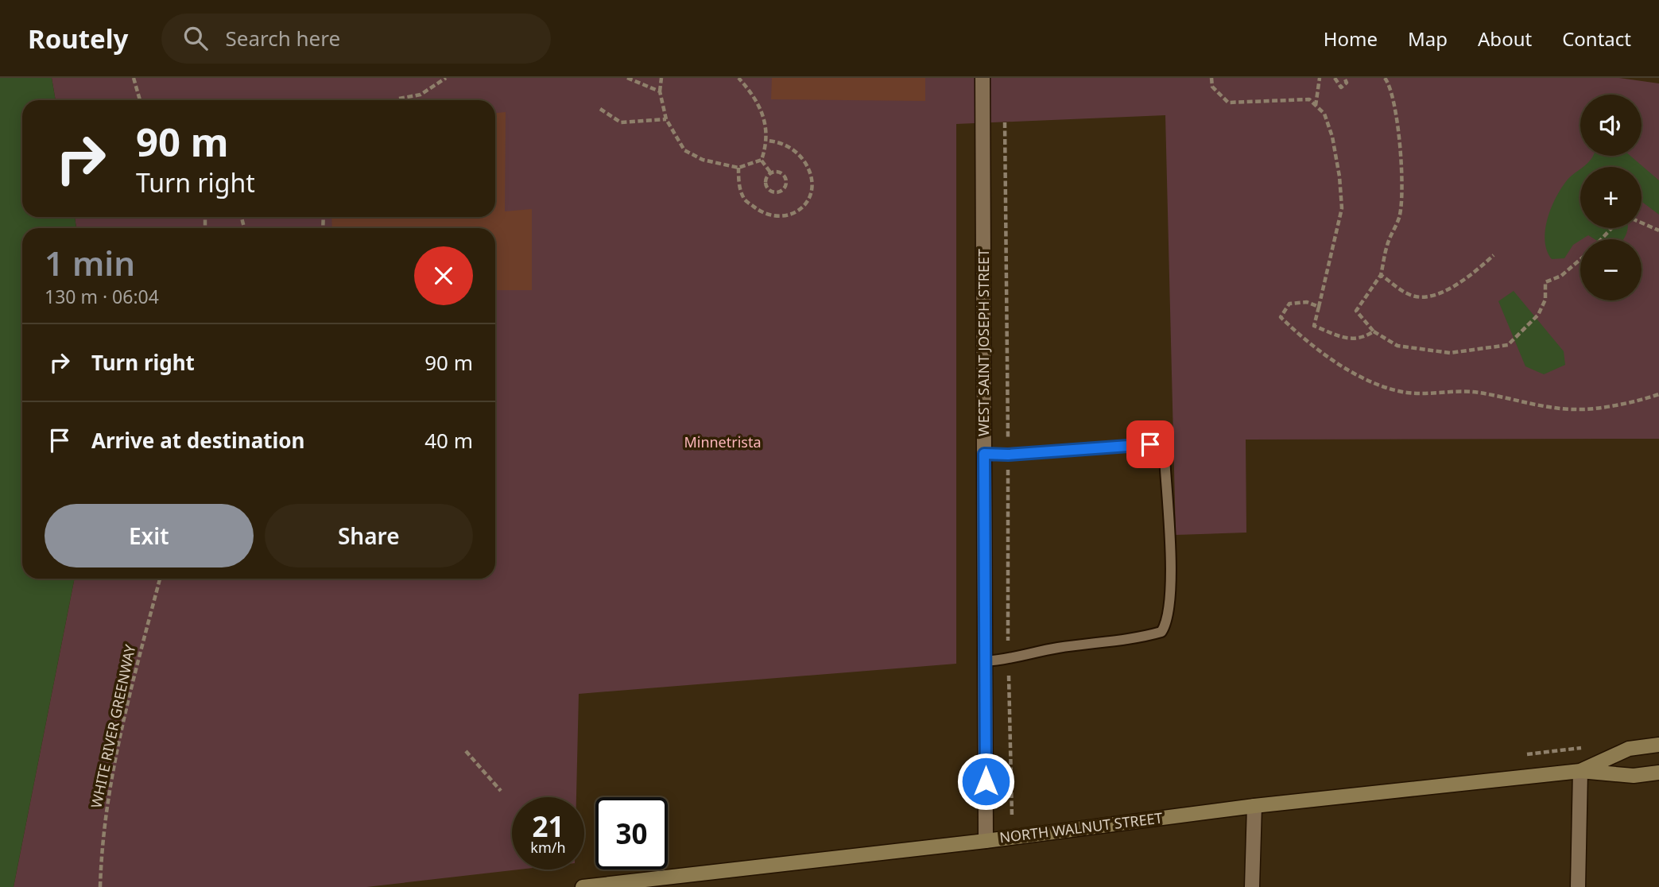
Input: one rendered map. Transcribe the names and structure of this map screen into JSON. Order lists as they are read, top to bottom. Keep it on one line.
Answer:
{"streets":{"main road":["NORTH WALNUT STREET"],"street":["WEST SAINT JOSEPH STREET"],"path":["WHITE RIVER GREENWAY"]},"crossings":[["WEST SAINT JOSEPH STREET","NORTH WALNUT STREET"]],"parks":["Minnetrista"],"page":{"header":"Routely","search":"Search here","nav":["Home","Map","About","Contact"],"map_buttons":["+","−"],"turn":["90 m","Turn right"],"heading":["1 min","130 m · 06:04"],"list":[{"name":"Turn right","value":"90 m"},{"name":"Arrive at destination","value":"40 m"}],"buttons":["Exit","Share"],"speed":"21 km/h","limit":"30"}}
